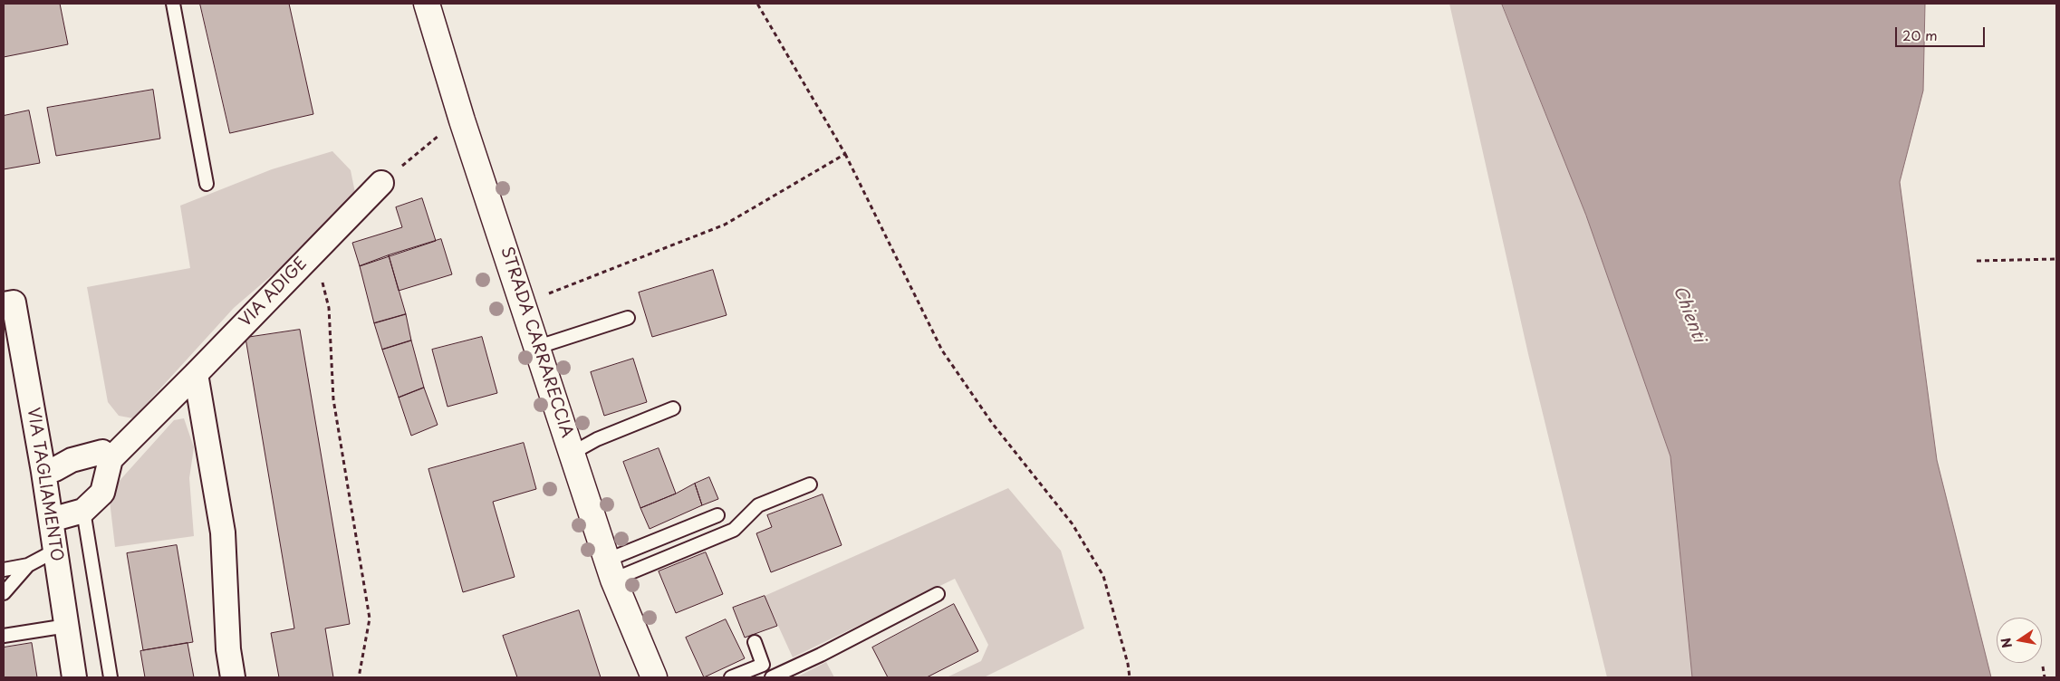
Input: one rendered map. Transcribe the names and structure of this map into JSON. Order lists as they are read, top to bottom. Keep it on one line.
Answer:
{"streets":{"main road":["STRADA CARRARECCIA"],"street":["VIA ADIGE","VIA TAGLIAMENTO"]},"water":["Chienti"],"scale_bar":"20 m","north":"left"}
